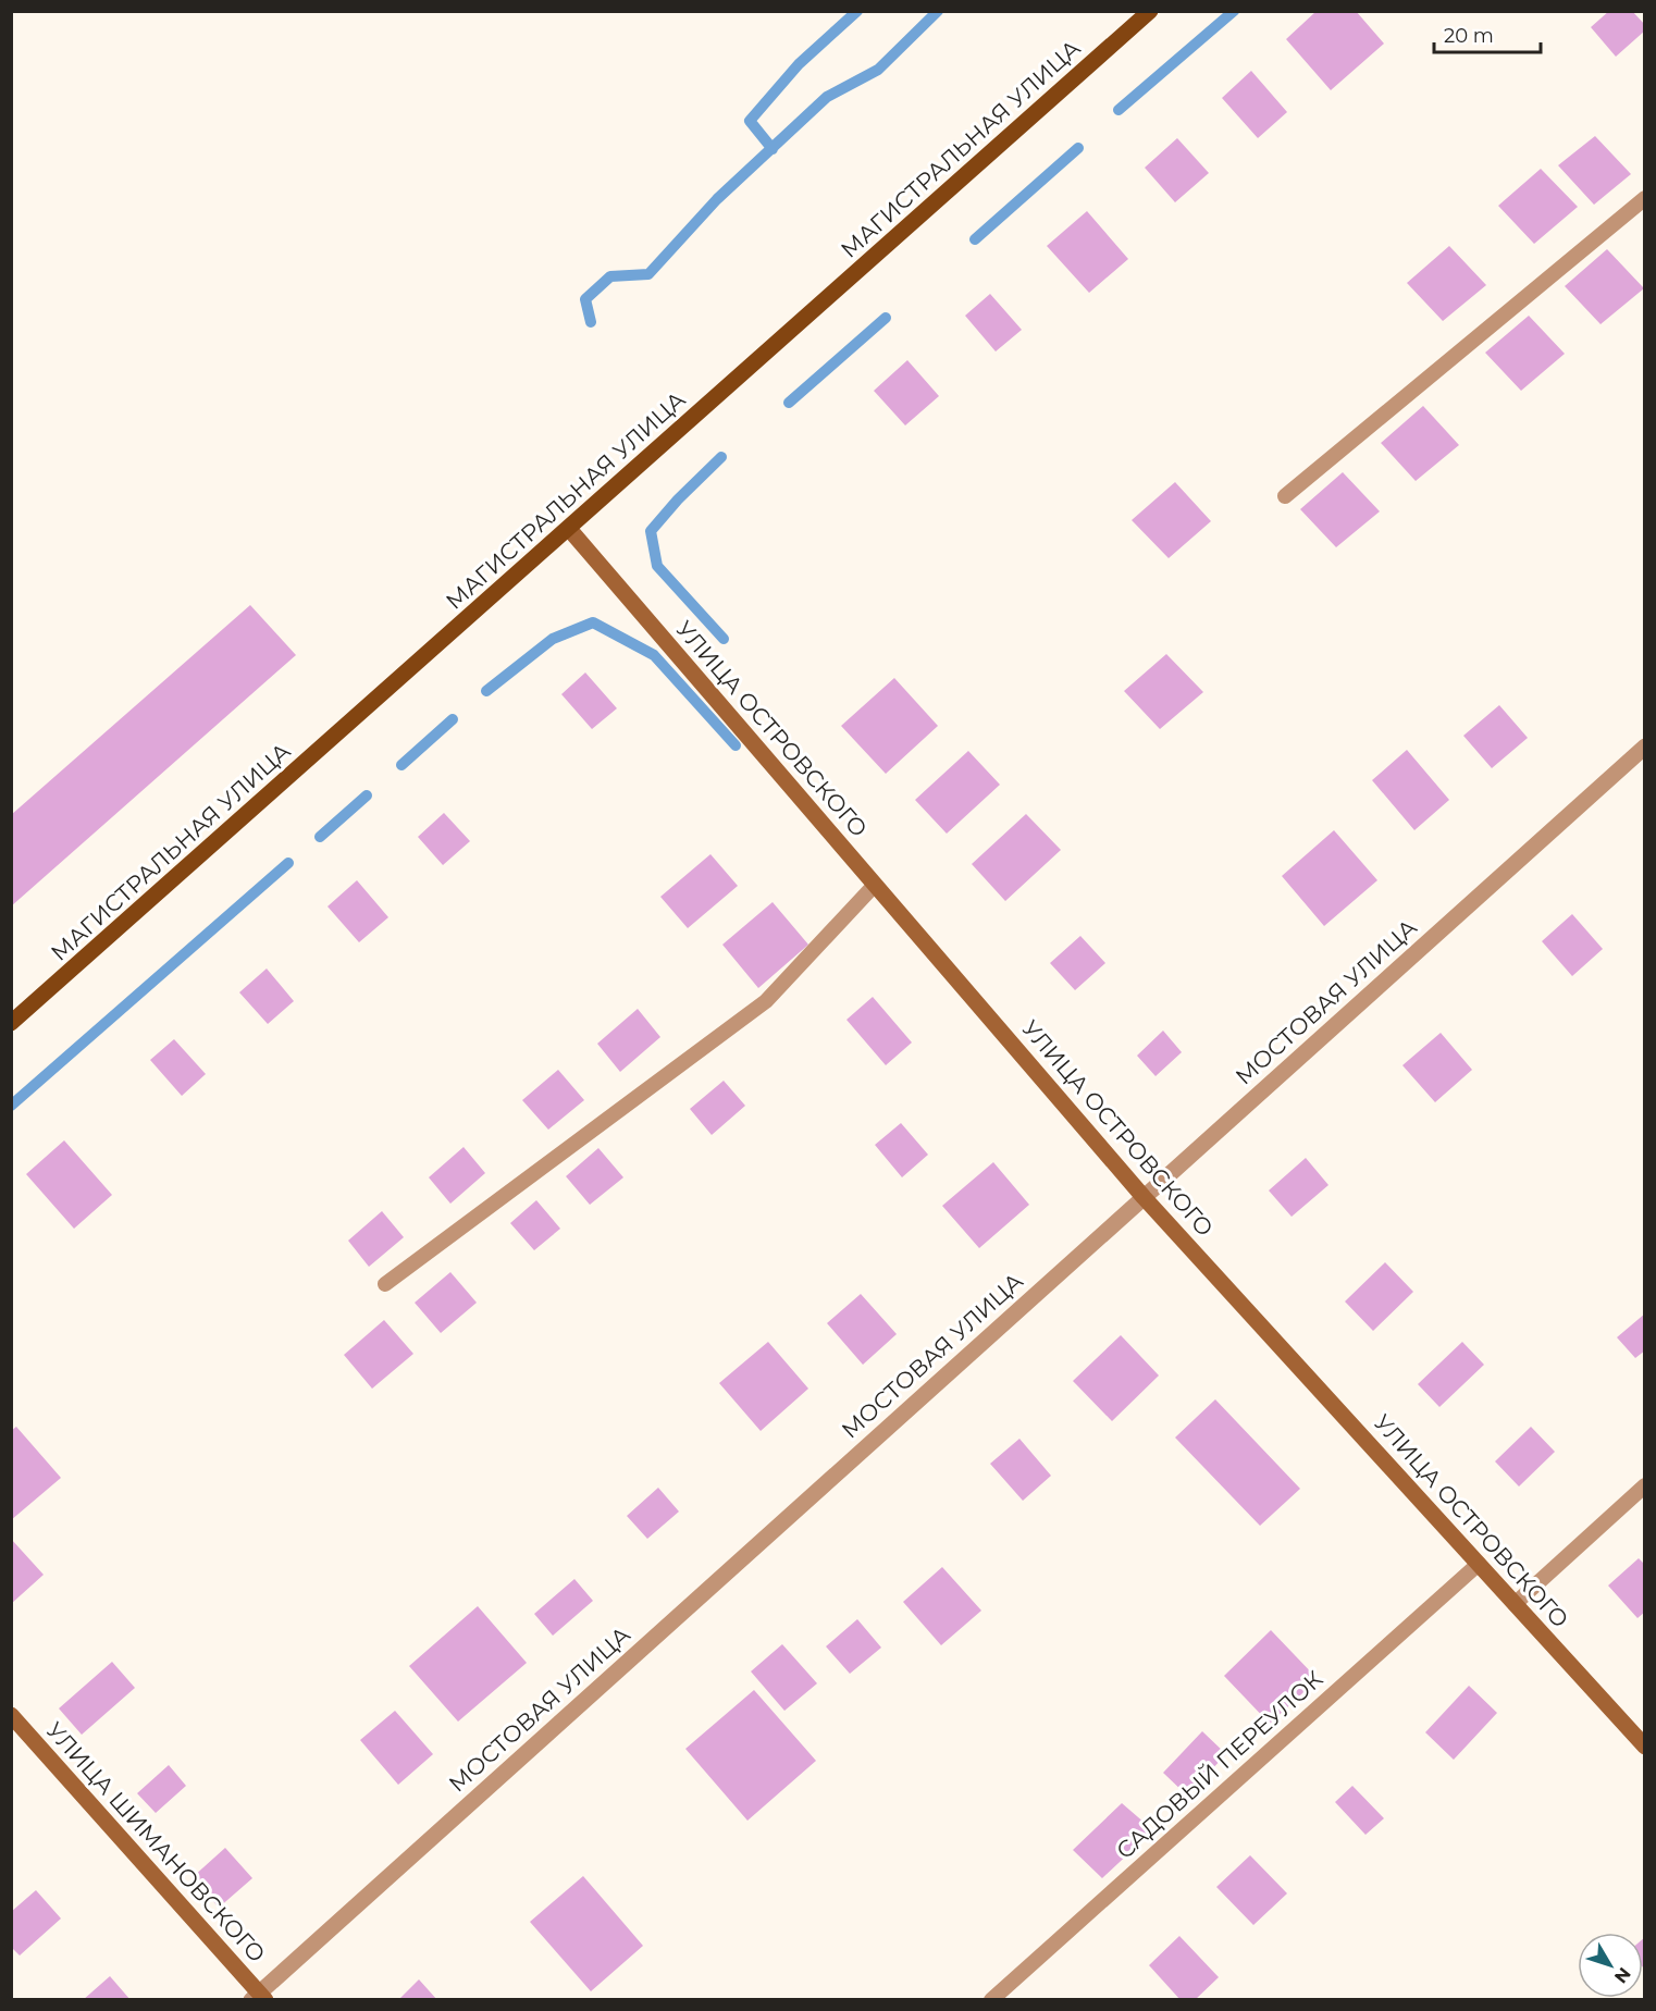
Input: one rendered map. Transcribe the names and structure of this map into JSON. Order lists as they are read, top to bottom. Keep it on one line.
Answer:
{"streets":{"main road":["МАГИСТРАЛЬНАЯ УЛИЦА"],"street":["УЛИЦА ОСТРОВСКОГО","МОСТОВАЯ УЛИЦА","УЛИЦА ШИМАНОВСКОГО"],"lane":["САДОВЫЙ ПЕРЕУЛОК"]},"crossings":[["МАГИСТРАЛЬНАЯ УЛИЦА","УЛИЦА ОСТРОВСКОГО"],["УЛИЦА ОСТРОВСКОГО","МОСТОВАЯ УЛИЦА"],["УЛИЦА ОСТРОВСКОГО","САДОВЫЙ ПЕРЕУЛОК"],["МОСТОВАЯ УЛИЦА","УЛИЦА ШИМАНОВСКОГО"]],"scale_bar":"20 m","north":"bottom right"}
